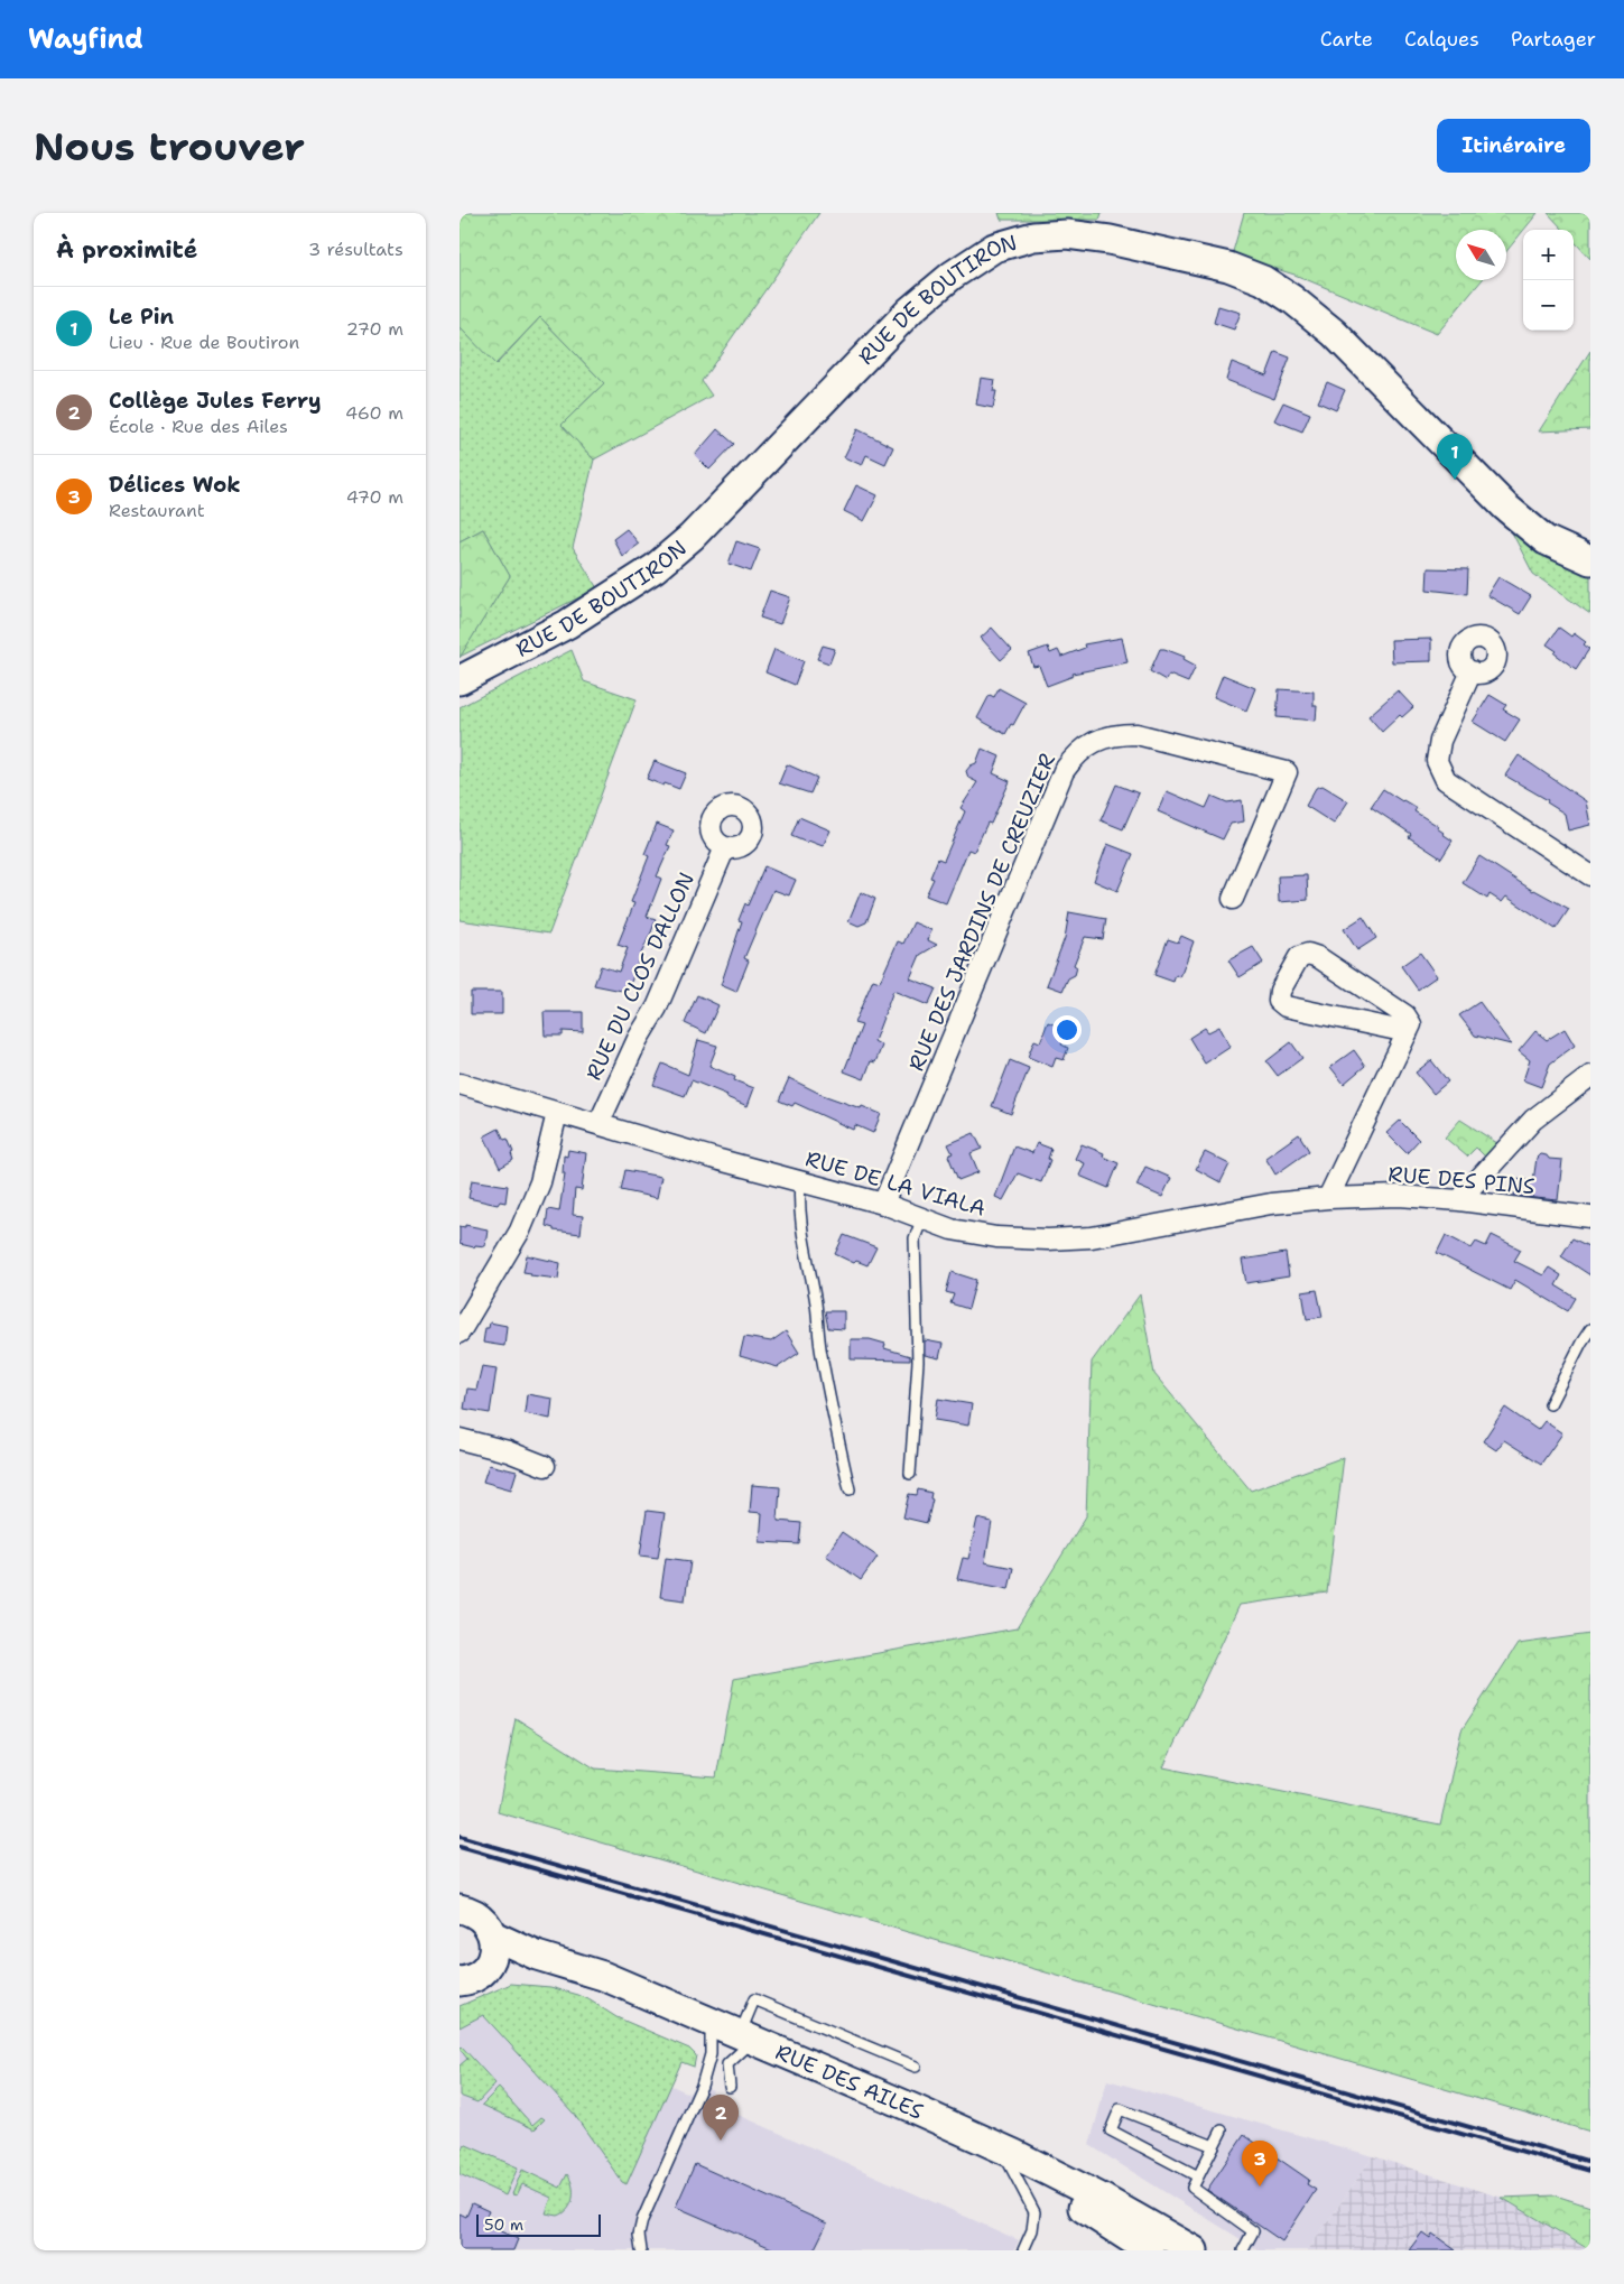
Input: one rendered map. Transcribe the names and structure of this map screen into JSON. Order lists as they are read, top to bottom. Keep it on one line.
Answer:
{"streets":{"main road":["RUE DE BOUTIRON","RUE DES AILES"],"street":["RUE DES JARDINS DE CREUZIER","RUE DU CLOS DALLON","RUE DES PINS","RUE DE LA VIALA"]},"crossings":[["RUE DES JARDINS DE CREUZIER","RUE DE LA VIALA"],["RUE DU CLOS DALLON","RUE DE LA VIALA"],["RUE DES PINS","RUE DE LA VIALA"]],"scale_bar":"50 m","north":"top left","page":{"header":"Wayfind","nav":["Carte","Calques","Partager"],"buttons":"Itinéraire","title":"Nous trouver","heading":["À proximité","3 résultats"],"map_buttons":["+","−"],"list":[{"mark":"1","name":"Le Pin","note":"Lieu · Rue de Boutiron","value":"270 m"},{"mark":"2","name":"Collège Jules Ferry","note":"École · Rue des Ailes","value":"460 m"},{"mark":"3","name":"Délices Wok","note":"Restaurant","value":"470 m"}],"pins":["1","2","3"],"scale":"50 m"}}
